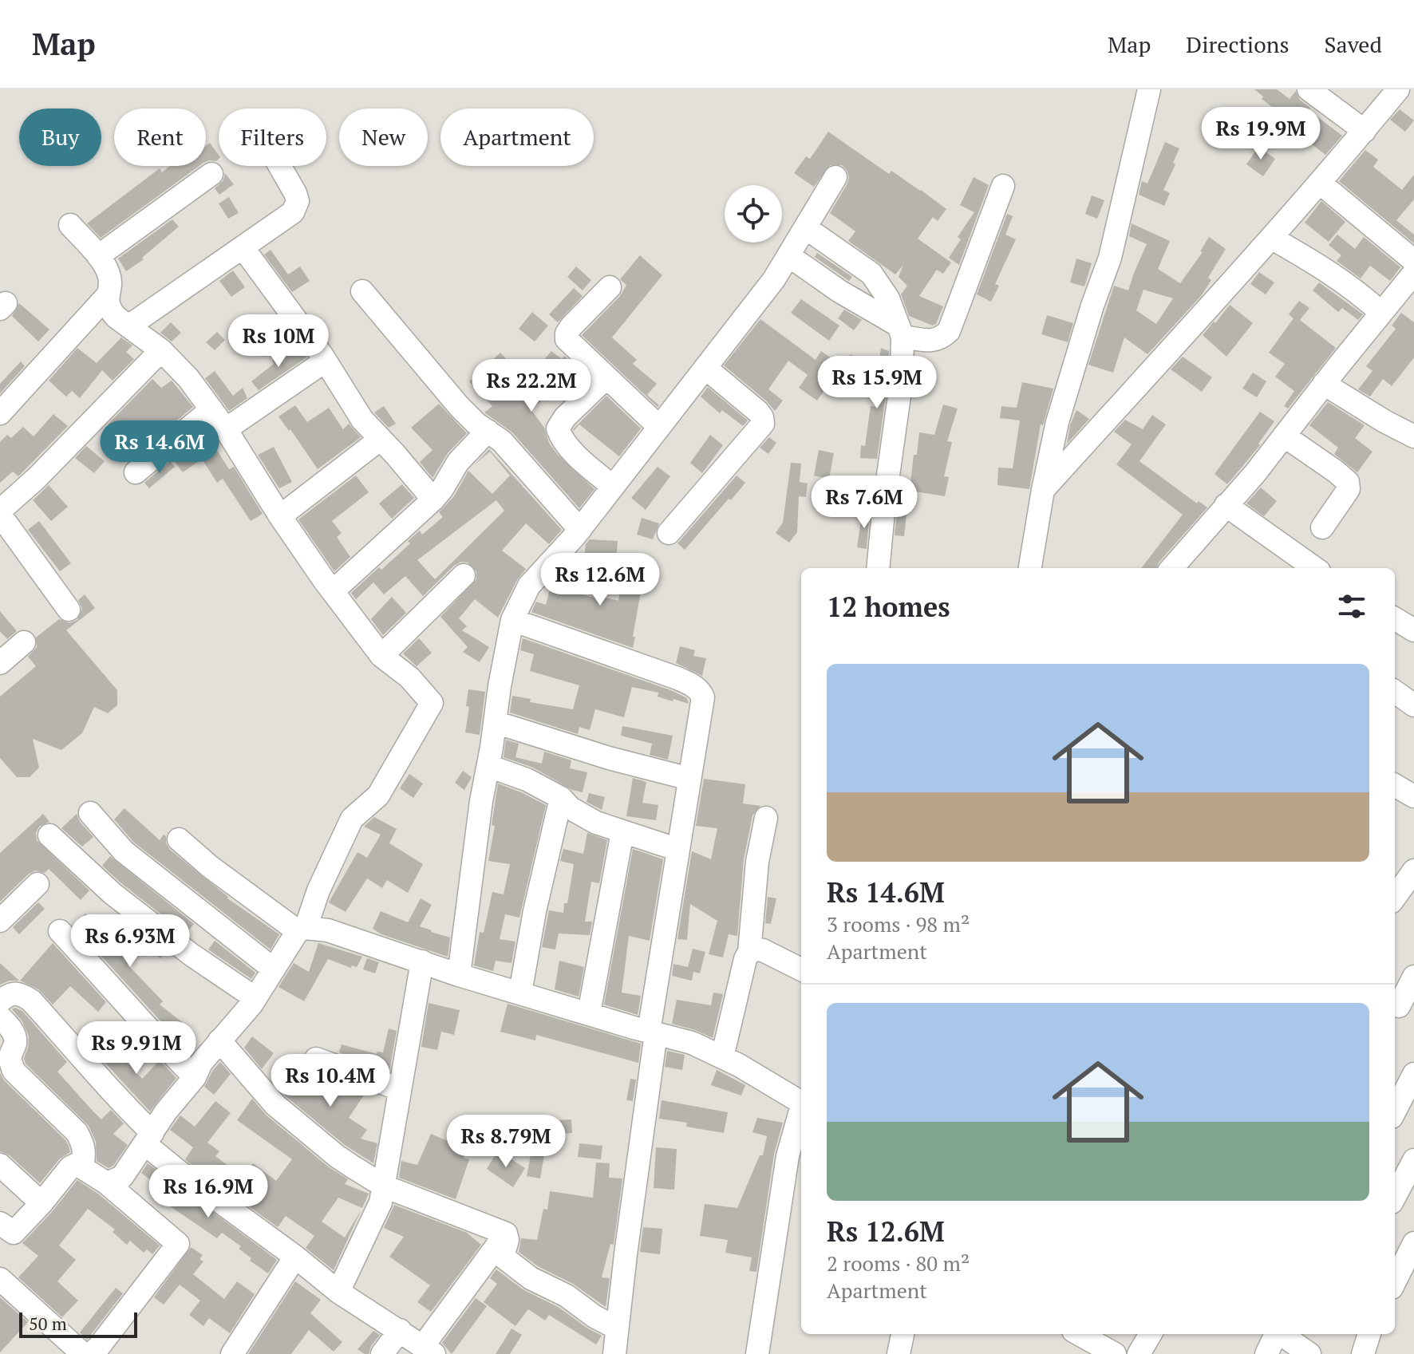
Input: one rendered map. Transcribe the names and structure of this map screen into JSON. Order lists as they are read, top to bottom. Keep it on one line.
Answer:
{"scale_bar":"50 m","page":{"header":"Map","nav":["Map","Directions","Saved"],"price":["Rs 19.9M","Rs 10M","Rs 15.9M","Rs 22.2M","Rs 14.6M","Rs 7.6M","Rs 12.6M","Rs 6.93M","Rs 9.91M","Rs 10.4M","Rs 8.79M","Rs 16.9M"],"chip":["Buy","Rent","Filters","New","Apartment"],"heading":"12 homes","list":[{"name":"Rs 14.6M","note":"3 rooms · 98 m² · Apartment"},{"name":"Rs 12.6M","note":"2 rooms · 80 m² · Apartment"}],"scale":"50 m"}}
